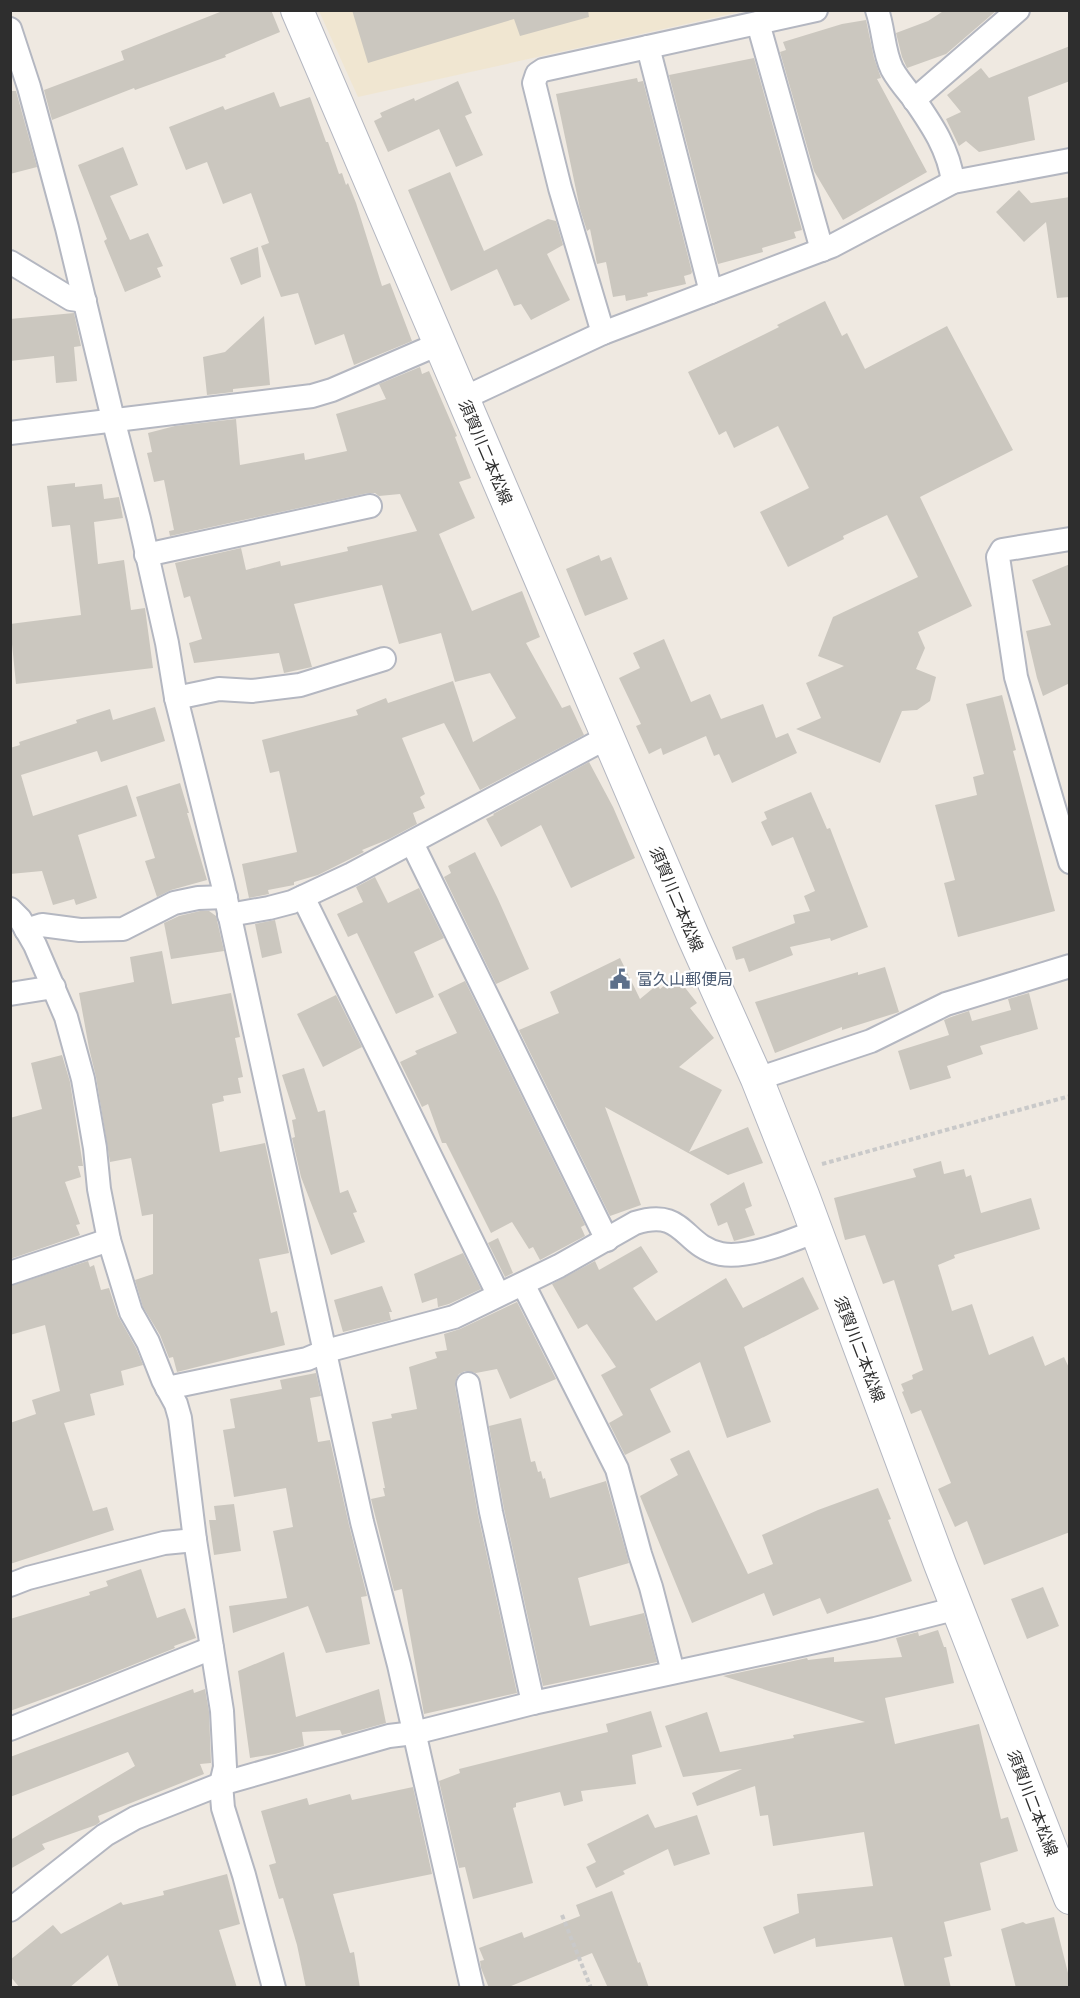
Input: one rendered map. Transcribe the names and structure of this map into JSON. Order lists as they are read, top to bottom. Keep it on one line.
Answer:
{"streets":{"main road":["須賀川二本松線"]},"places":{"public building":["富久山郵便局"]}}
